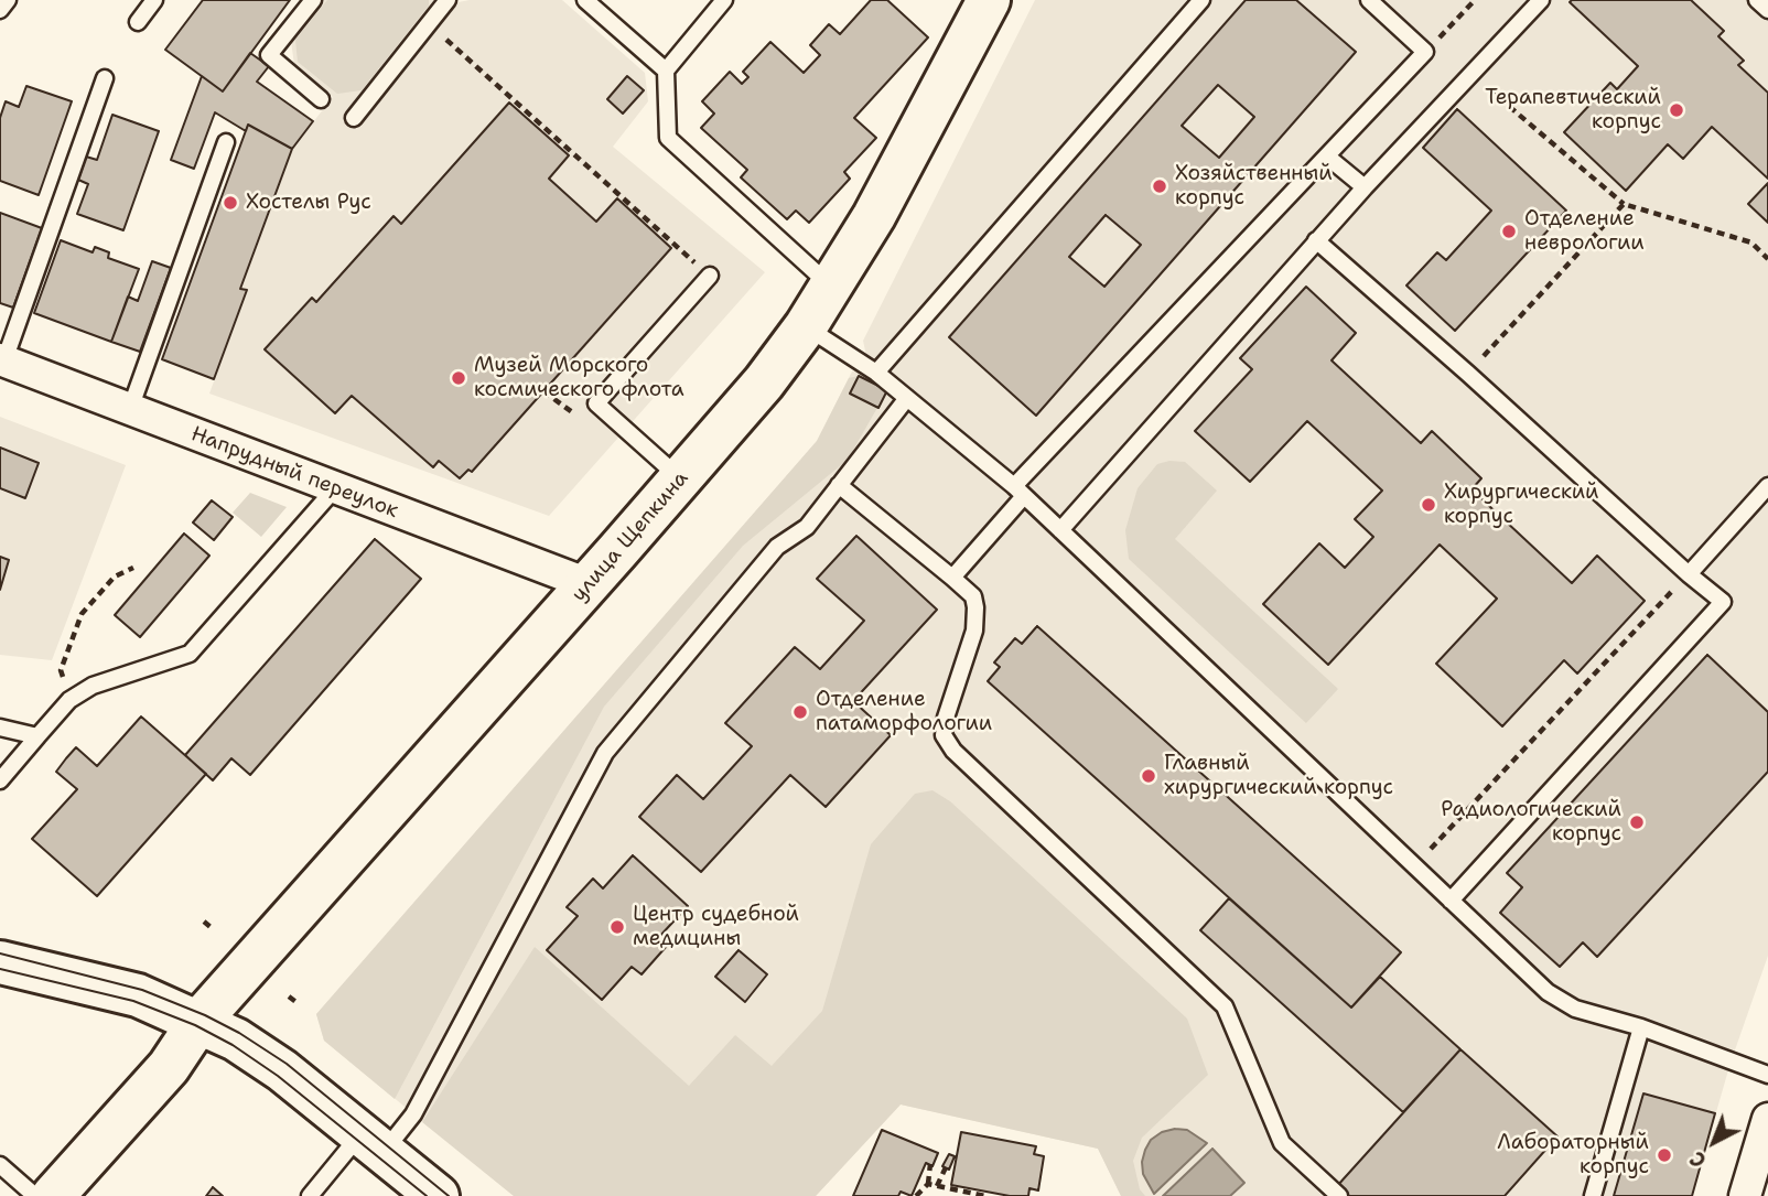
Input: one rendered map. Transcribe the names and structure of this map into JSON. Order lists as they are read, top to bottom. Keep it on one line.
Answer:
{"streets":{"street":["Напрудный переулок","улица Щепкина"]},"crossings":[["Напрудный переулок","улица Щепкина"]],"places":["Терапевтический корпус","Хозяйственный корпус","Хостелы Рус","Отделение неврологии","Музей Морского космического флота","Хирургический корпус","Отделение патаморфологии","Главный хирургический корпус","Радиологический корпус","Центр судебной медицины","Лабораторный корпус"],"north":"bottom left"}
